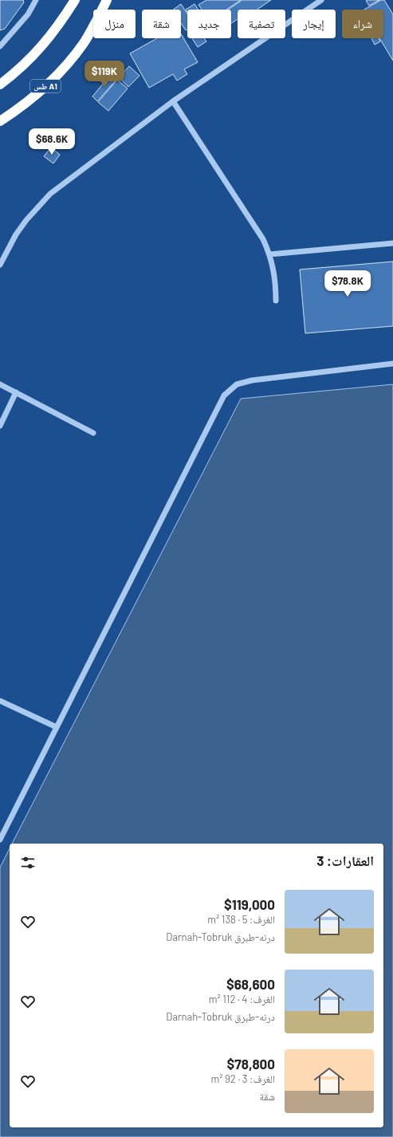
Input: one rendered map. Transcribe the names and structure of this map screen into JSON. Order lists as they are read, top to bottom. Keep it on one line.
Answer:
{"streets":{"highway":["طس A1"]},"page":{"chip":["شراء","إيجار","تصفية","جديد","شقة","منزل"],"price":["$119K","$68.6K","$78.8K"],"heading":"العقارات: 3","list":[{"name":"$119,000","note":"الغرف: 5 · 138 m² · درنه-طبرق Darnah-Tobruk"},{"name":"$68,600","note":"الغرف: 4 · 112 m² · درنه-طبرق Darnah-Tobruk"},{"name":"$78,800","note":"الغرف: 3 · 92 m² · شقة"}]}}
